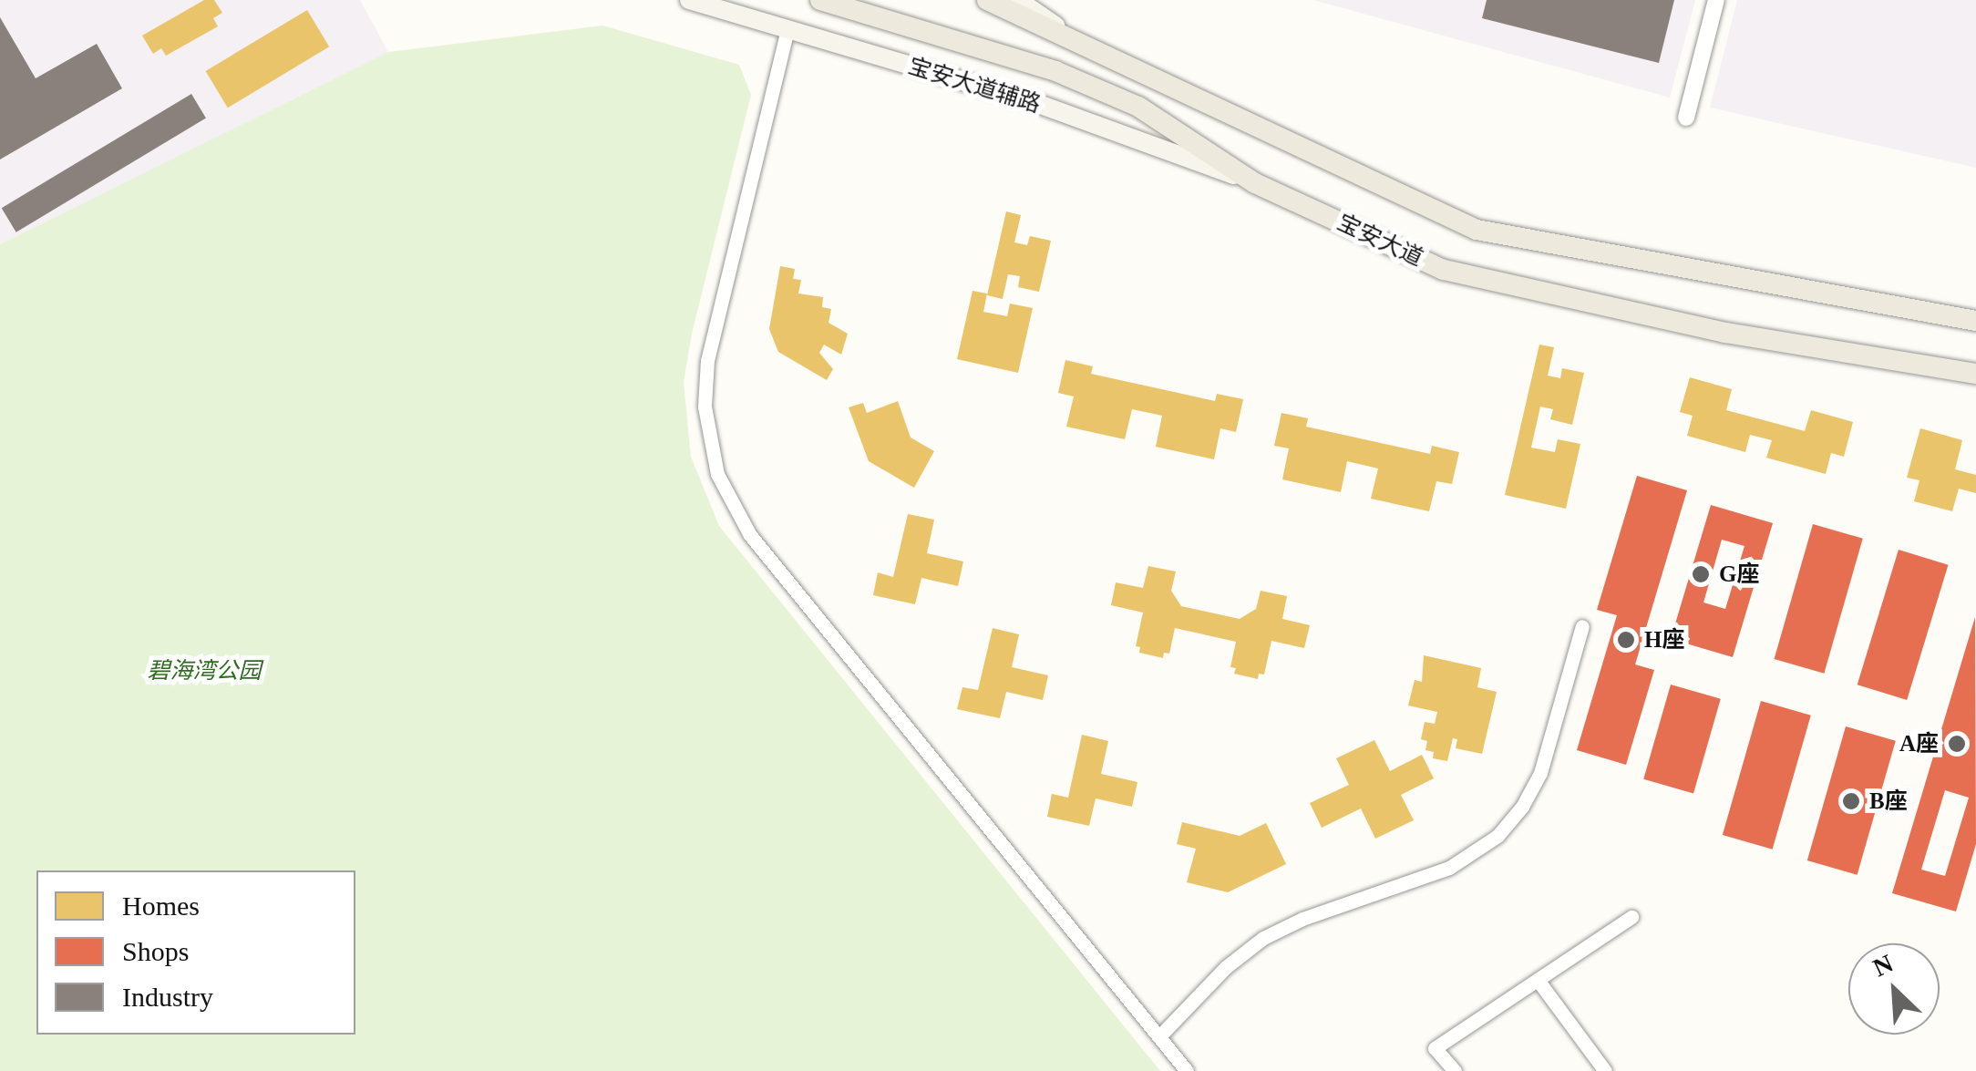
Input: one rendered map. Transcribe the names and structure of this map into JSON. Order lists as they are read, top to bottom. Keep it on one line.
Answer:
{"streets":{"main road":["宝安大道辅路","宝安大道"]},"crossings":[["宝安大道辅路","宝安大道"]],"parks":["碧海湾公园"],"places":["G座","H座","A座","B座"],"legend":["Homes","Shops","Industry"],"north":"top left"}
